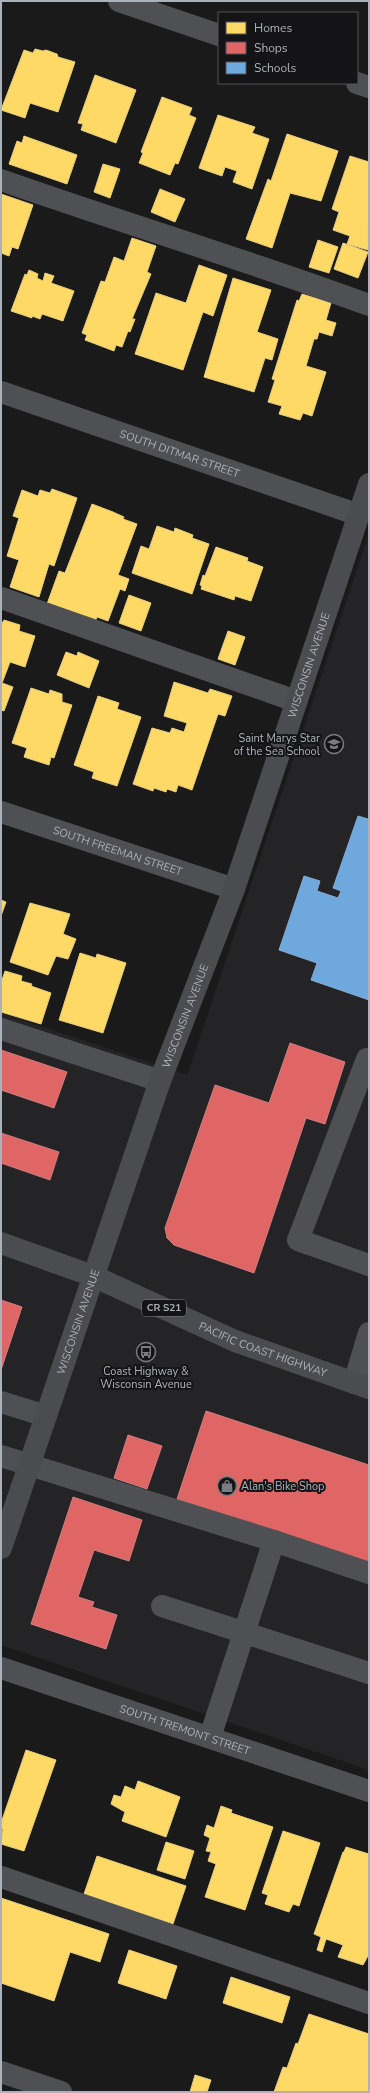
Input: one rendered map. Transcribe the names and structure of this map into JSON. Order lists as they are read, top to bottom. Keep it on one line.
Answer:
{"streets":{"main road":["WISCONSIN AVENUE","CR S21","PACIFIC COAST HIGHWAY"],"street":["SOUTH DITMAR STREET","SOUTH FREEMAN STREET","SOUTH TREMONT STREET"]},"crossings":[["SOUTH DITMAR STREET","WISCONSIN AVENUE"],["WISCONSIN AVENUE","SOUTH FREEMAN STREET"],["WISCONSIN AVENUE","CR S21"],["WISCONSIN AVENUE","PACIFIC COAST HIGHWAY"],["CR S21","PACIFIC COAST HIGHWAY"]],"places":{"school or university":["Saint Marys Star of the Sea School"],"bus stop":["Coast Highway & Wisconsin Avenue"],"shop":["Alan's Bike Shop"]},"legend":["Homes","Shops","Schools"]}
